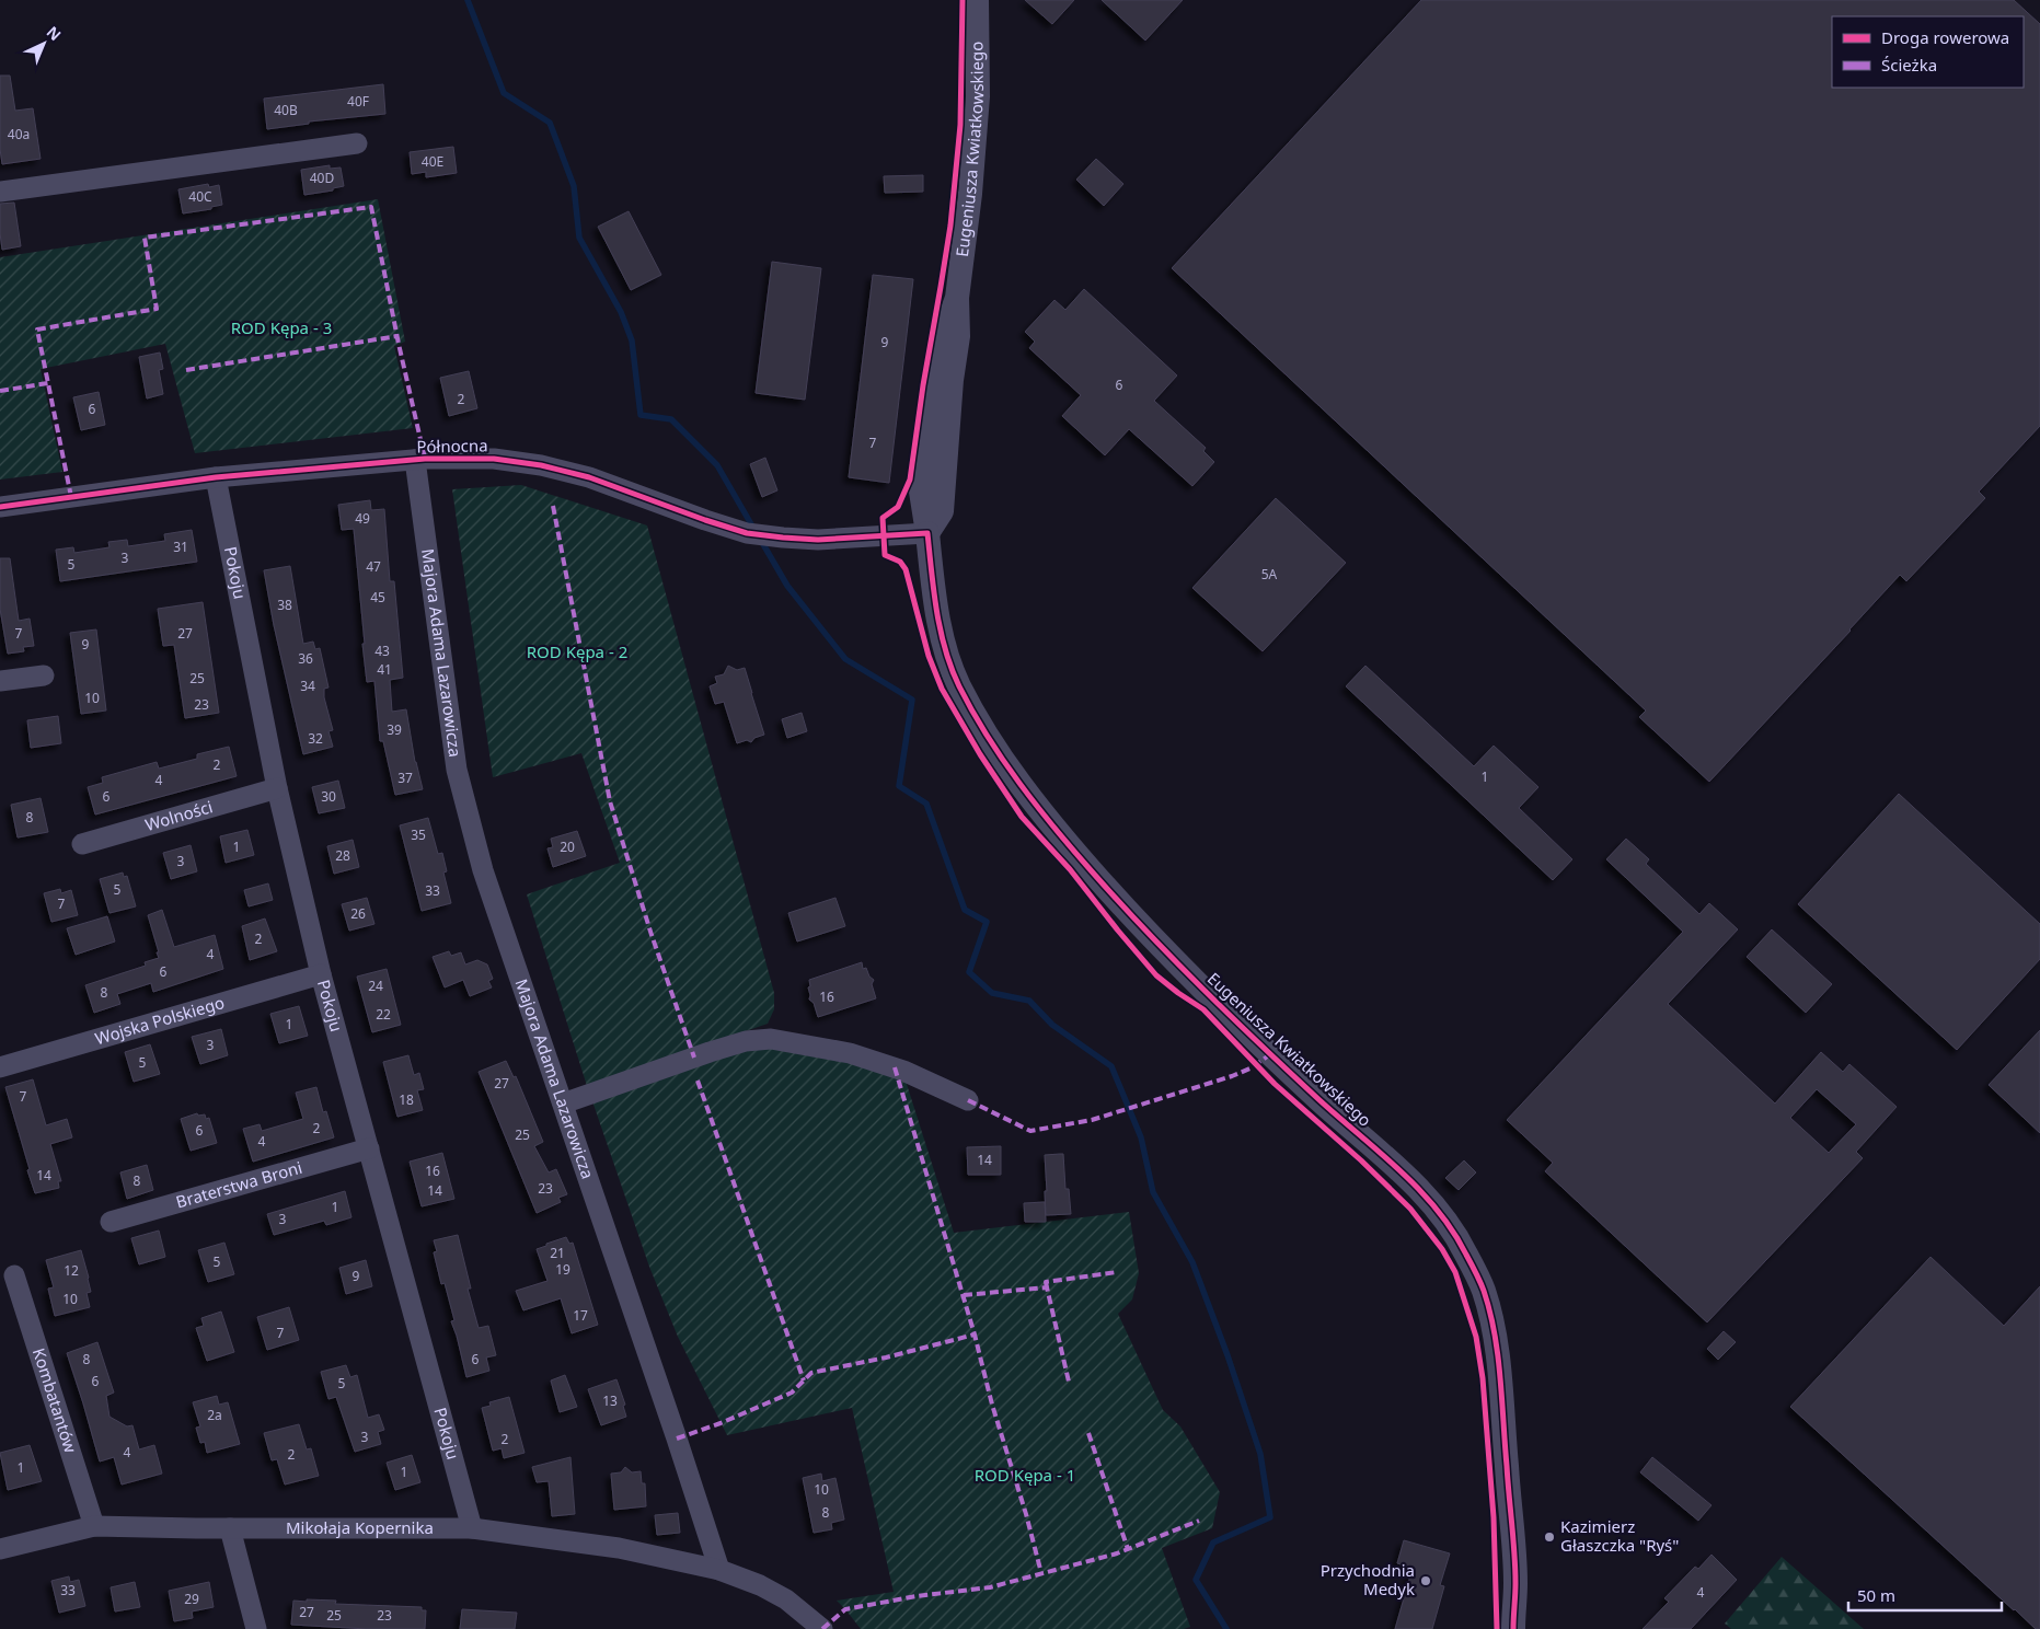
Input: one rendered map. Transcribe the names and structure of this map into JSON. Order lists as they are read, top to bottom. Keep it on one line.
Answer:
{"streets":{"street":["Eugeniusza Kwiatkowskiego","Północna","Pokoju","Majora Adama Lazarowicza","Wolności","Wojska Polskiego","Braterstwa Broni","Kombatantów","Mikołaja Kopernika"]},"crossings":[["Eugeniusza Kwiatkowskiego","Północna"],["Północna","Pokoju"],["Północna","Majora Adama Lazarowicza"],["Pokoju","Wolności"],["Pokoju","Wojska Polskiego"],["Pokoju","Braterstwa Broni"],["Pokoju","Mikołaja Kopernika"],["Majora Adama Lazarowicza","Mikołaja Kopernika"],["Kombatantów","Mikołaja Kopernika"]],"parks":["ROD Kępa - 3","ROD Kępa - 2","ROD Kępa - 1"],"places":["Kazimierz Głaszczka \"Ryś\"","Przychodnia Medyk"],"house_numbers":["40F","40B","40a","40E","40D","40C","9","6","2","6","7","49","31","3","5","47","5A","45","38","7","27","9","43","36","41","25","34","10","23","39","32","2","1","37","4","6","30","8","35","1","20","28","3","5","33","7","26","2","4","6","24","8","16","22","1","3","5","27","7","18","2","6","25","4","14","16","14","8","23","14","1","3","21","5","19","12","9","10","17","7","8","6","6","5","13","2a","3","2","4","2","1","1","10","8","33","4","29","27","25","23"],"legend":["Droga rowerowa","Ścieżka"],"scale_bar":"50 m","north":"top right"}
